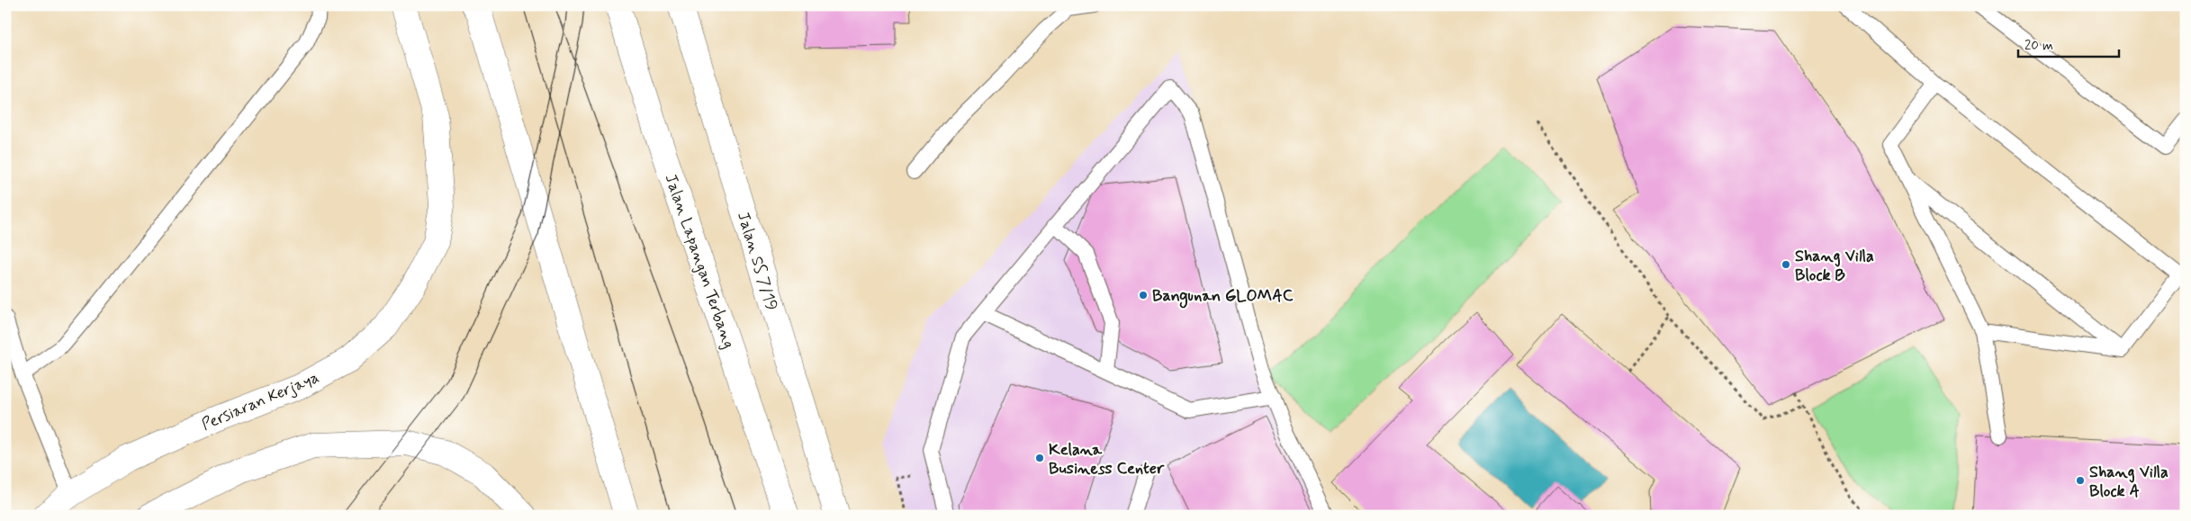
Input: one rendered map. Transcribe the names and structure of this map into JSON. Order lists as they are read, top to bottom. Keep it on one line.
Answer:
{"streets":{"main road":["Jalan Lapangan Terbang","Jalan SS 7/19","Persiaran Kerjaya"]},"places":["Shang Villa Block B","Bangunan GLOMAC","Kelana Business Center","Shang Villa Block A"],"scale_bar":"20 m"}
